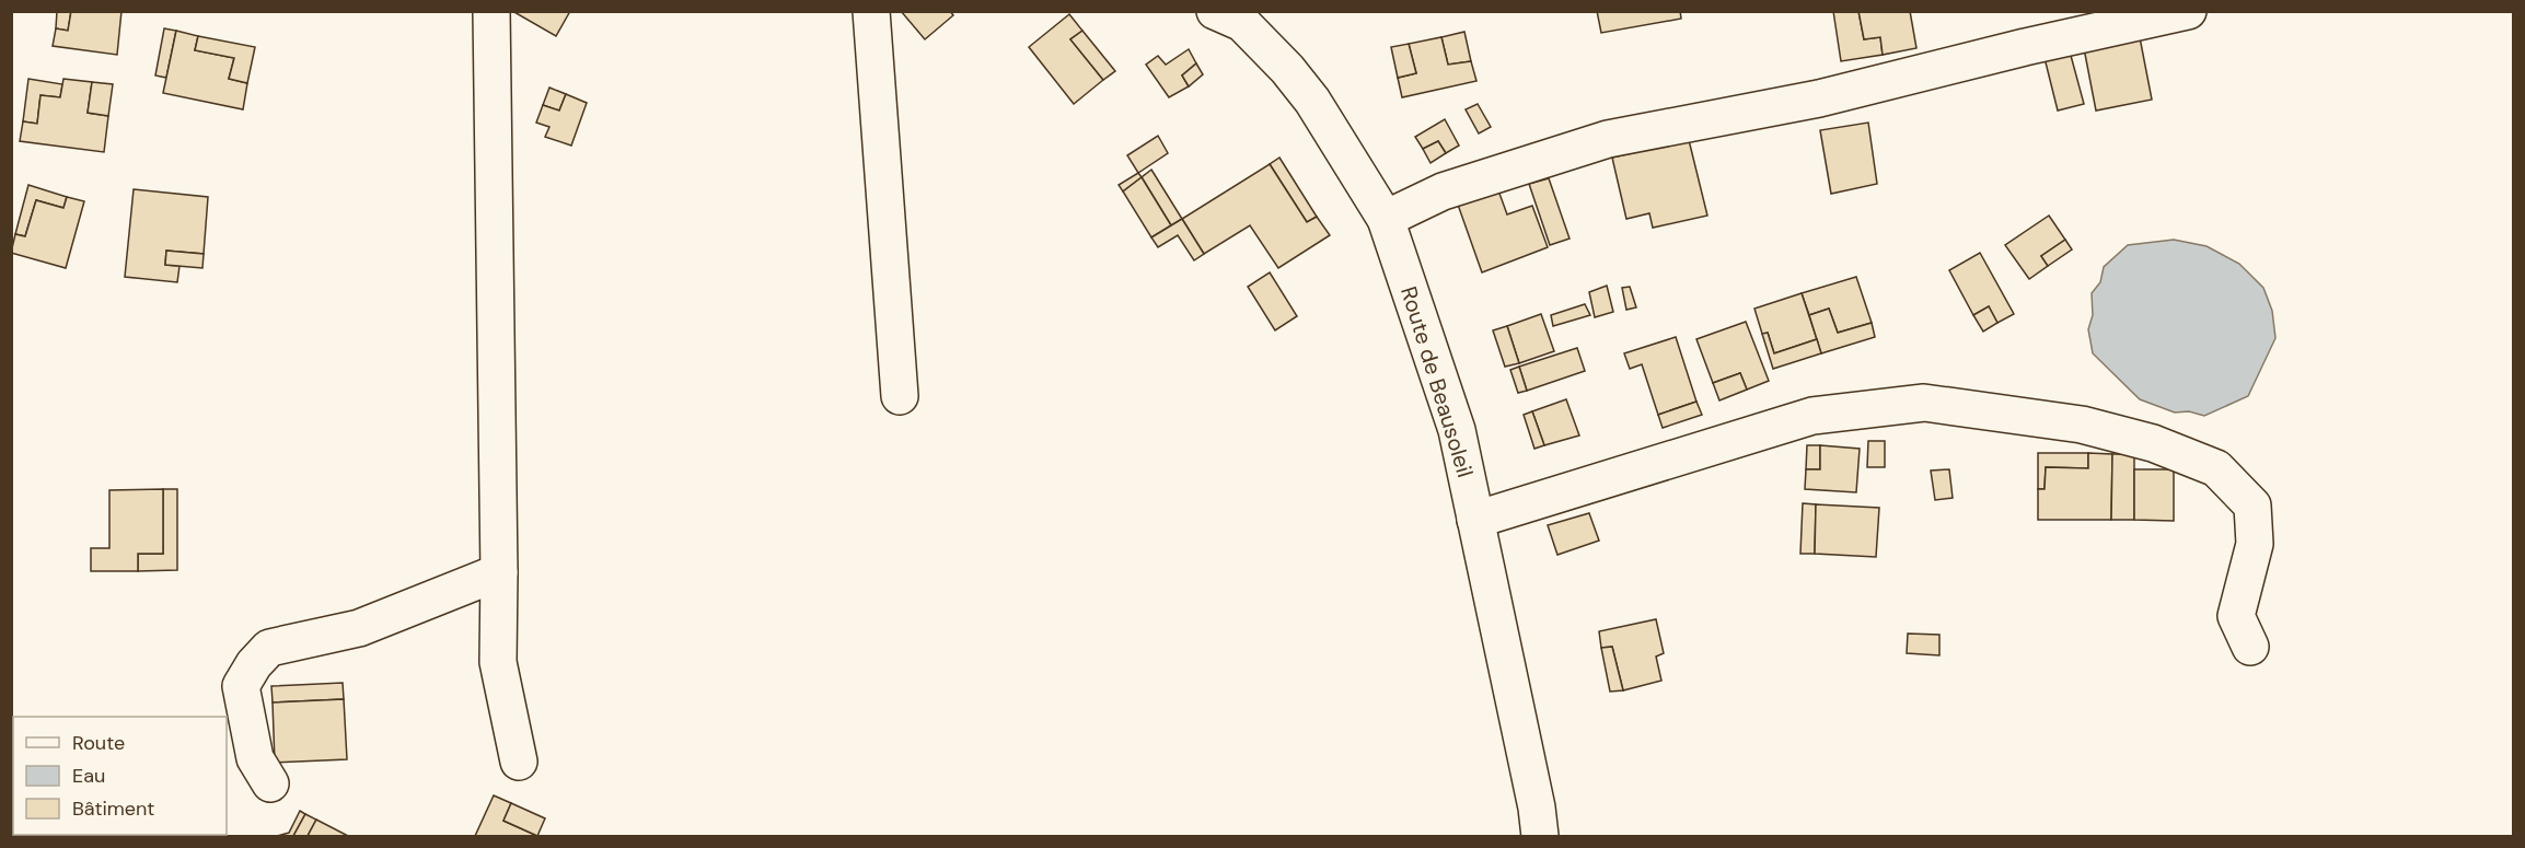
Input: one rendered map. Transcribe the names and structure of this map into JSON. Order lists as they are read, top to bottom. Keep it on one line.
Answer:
{"streets":{"street":["Route de Beausoleil"]},"legend":["Route","Eau","Bâtiment"]}
